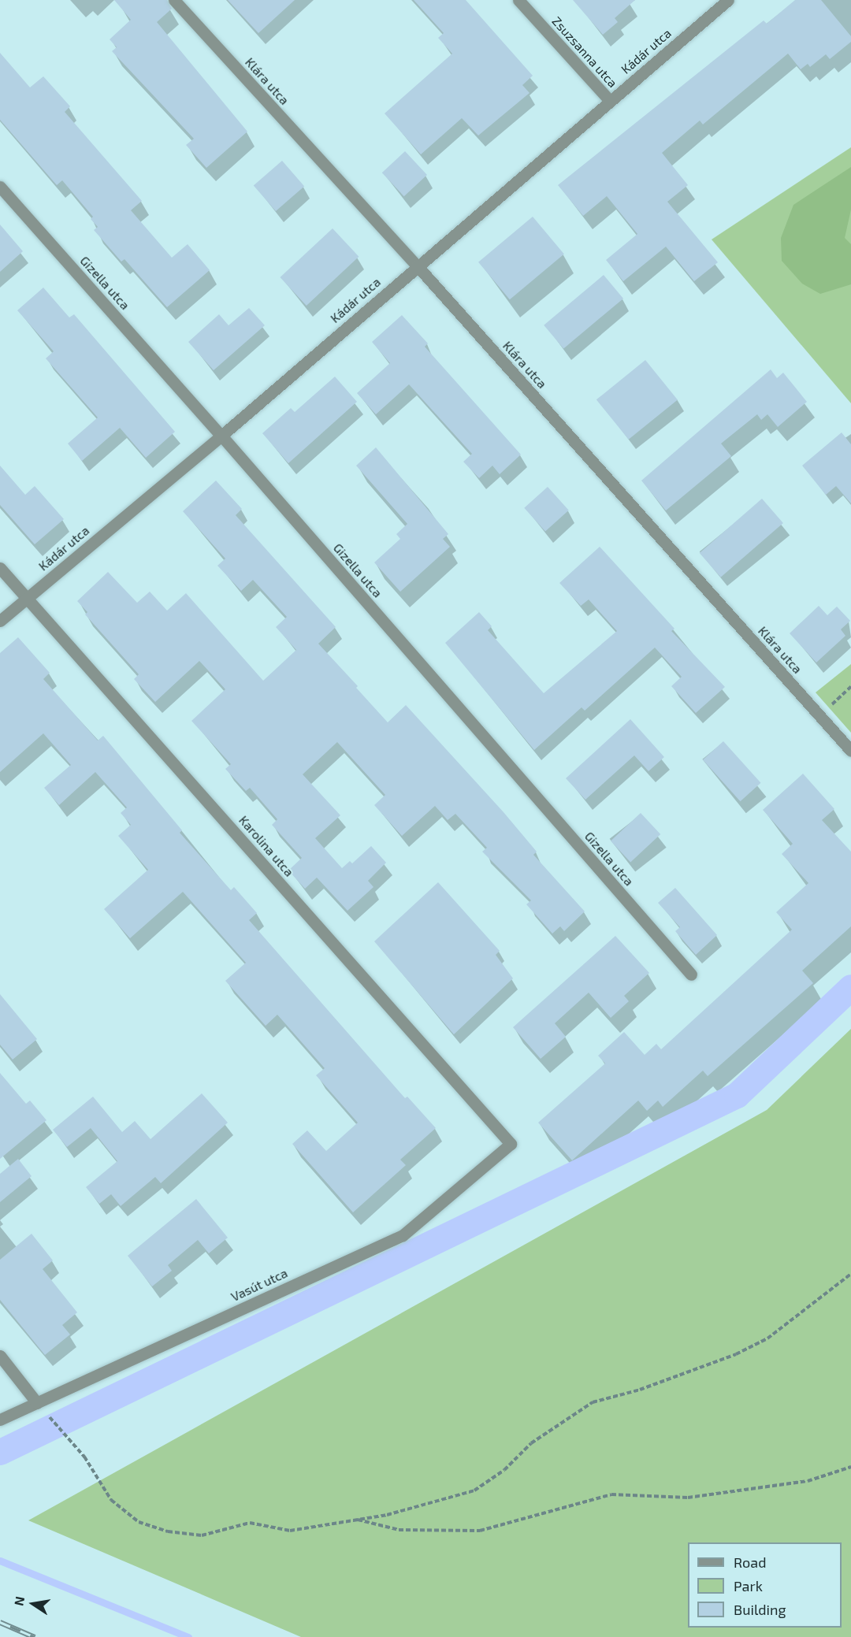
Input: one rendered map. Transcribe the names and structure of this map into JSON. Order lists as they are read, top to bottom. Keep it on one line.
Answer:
{"streets":{"street":["Kádár utca","Zsuzsanna utca","Klára utca","Gizella utca","Karolina utca","Vasút utca"]},"crossings":[["Kádár utca","Zsuzsanna utca"],["Kádár utca","Klára utca"],["Kádár utca","Gizella utca"],["Kádár utca","Karolina utca"],["Karolina utca","Vasút utca"]],"legend":["Road","Park","Building"],"north":"left"}
